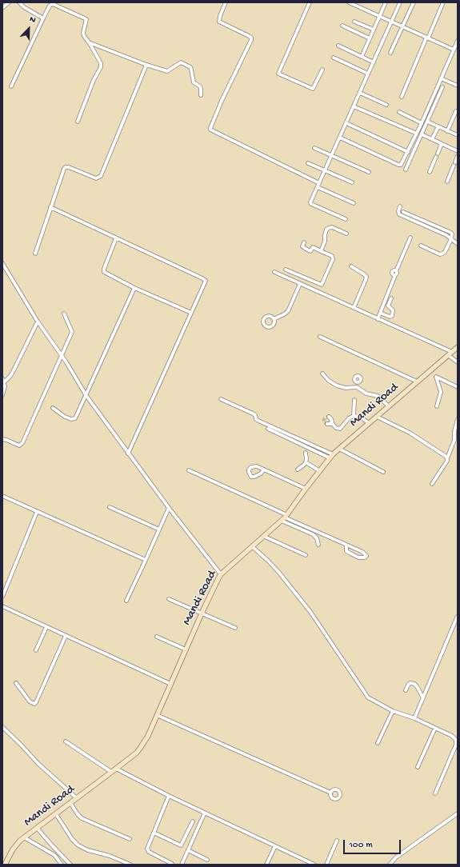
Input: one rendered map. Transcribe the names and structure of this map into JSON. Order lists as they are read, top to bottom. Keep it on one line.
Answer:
{"streets":{"street":["Mandi Road"]},"scale_bar":"100 m","north":"top right"}
